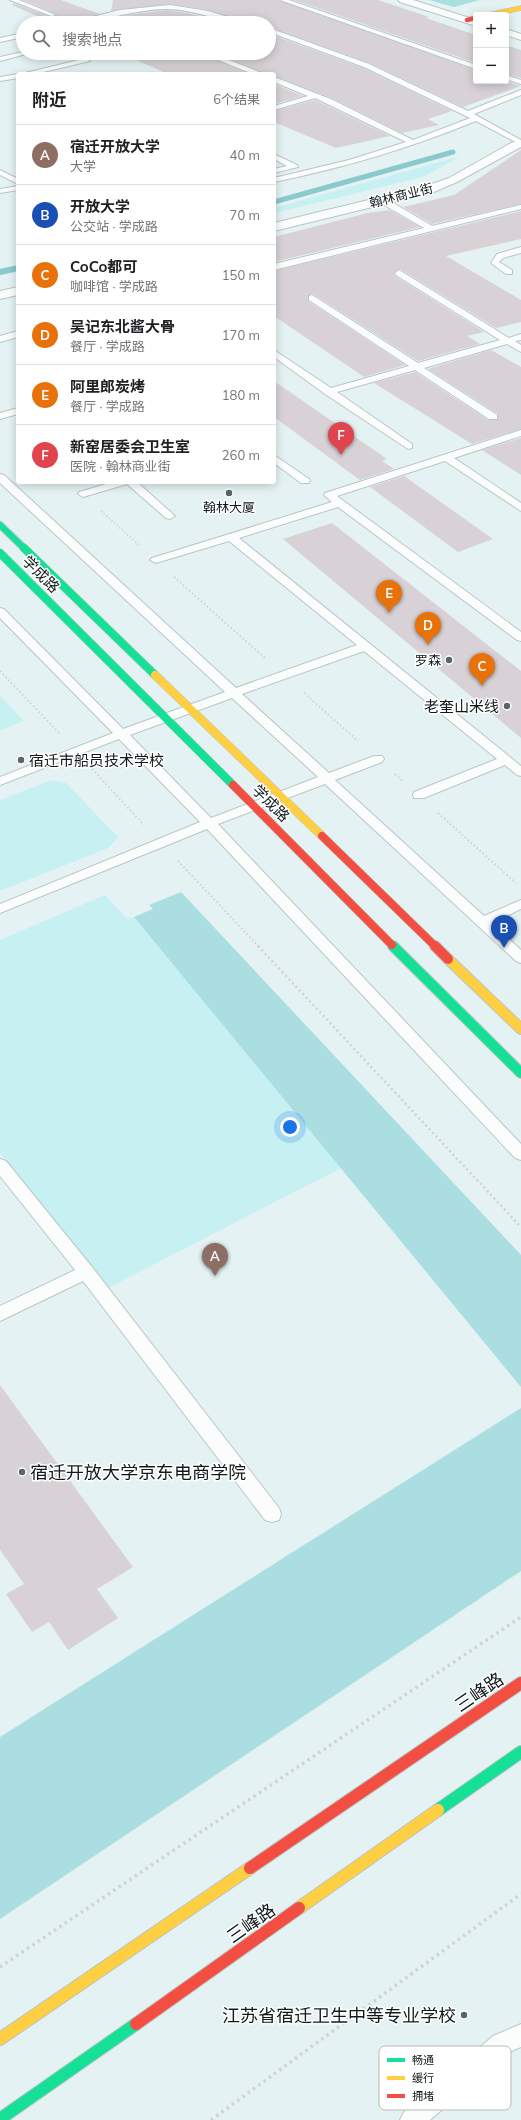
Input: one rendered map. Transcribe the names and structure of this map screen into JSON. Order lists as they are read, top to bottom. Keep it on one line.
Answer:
{"streets":{"main road":["学成路","三峰路"],"street":["翰林商业街"]},"places":["翰林大厦","罗森","老奎山米线","宿迁市船员技术学校","宿迁开放大学京东电商学院","江苏省宿迁卫生中等专业学校"],"legend":["畅通","缓行","拥堵"],"page":{"map_buttons":["+","−"],"search":"搜索地点","heading":["附近","6个结果"],"list":[{"mark":"A","name":"宿迁开放大学","note":"大学","value":"40 m"},{"mark":"B","name":"开放大学","note":"公交站 · 学成路","value":"70 m"},{"mark":"C","name":"CoCo都可","note":"咖啡馆 · 学成路","value":"150 m"},{"mark":"D","name":"吴记东北酱大骨","note":"餐厅 · 学成路","value":"170 m"},{"mark":"E","name":"阿里郎炭烤","note":"餐厅 · 学成路","value":"180 m"},{"mark":"F","name":"新窑居委会卫生室","note":"医院 · 翰林商业街","value":"260 m"}],"pins":["F","E","D","C","B","A"]}}
